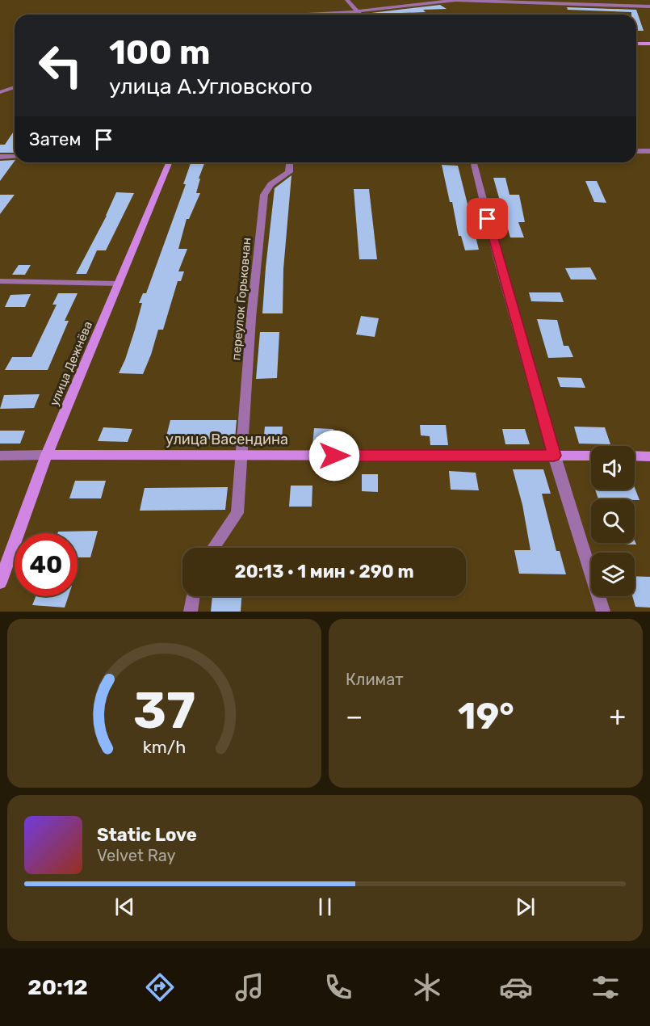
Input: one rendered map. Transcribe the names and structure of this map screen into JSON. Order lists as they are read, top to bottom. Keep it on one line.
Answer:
{"streets":{"main road":["улица Дежнёва","улица Васендина"],"street":["переулок Горьковчан"]},"crossings":[["переулок Горьковчан","улица Васендина"],["улица Дежнёва","улица Васендина"]],"page":{"turn":["100 m","улица А.Угловского"],"then":"Затем","limit":"40","trip":"20:13 · 1 мин · 290 m","tile":"Климат","heat":["−","19°","+"],"song":["Static Love","Velvet Ray"],"tabs":"20:12","gauge":["37","km/h"]}}
